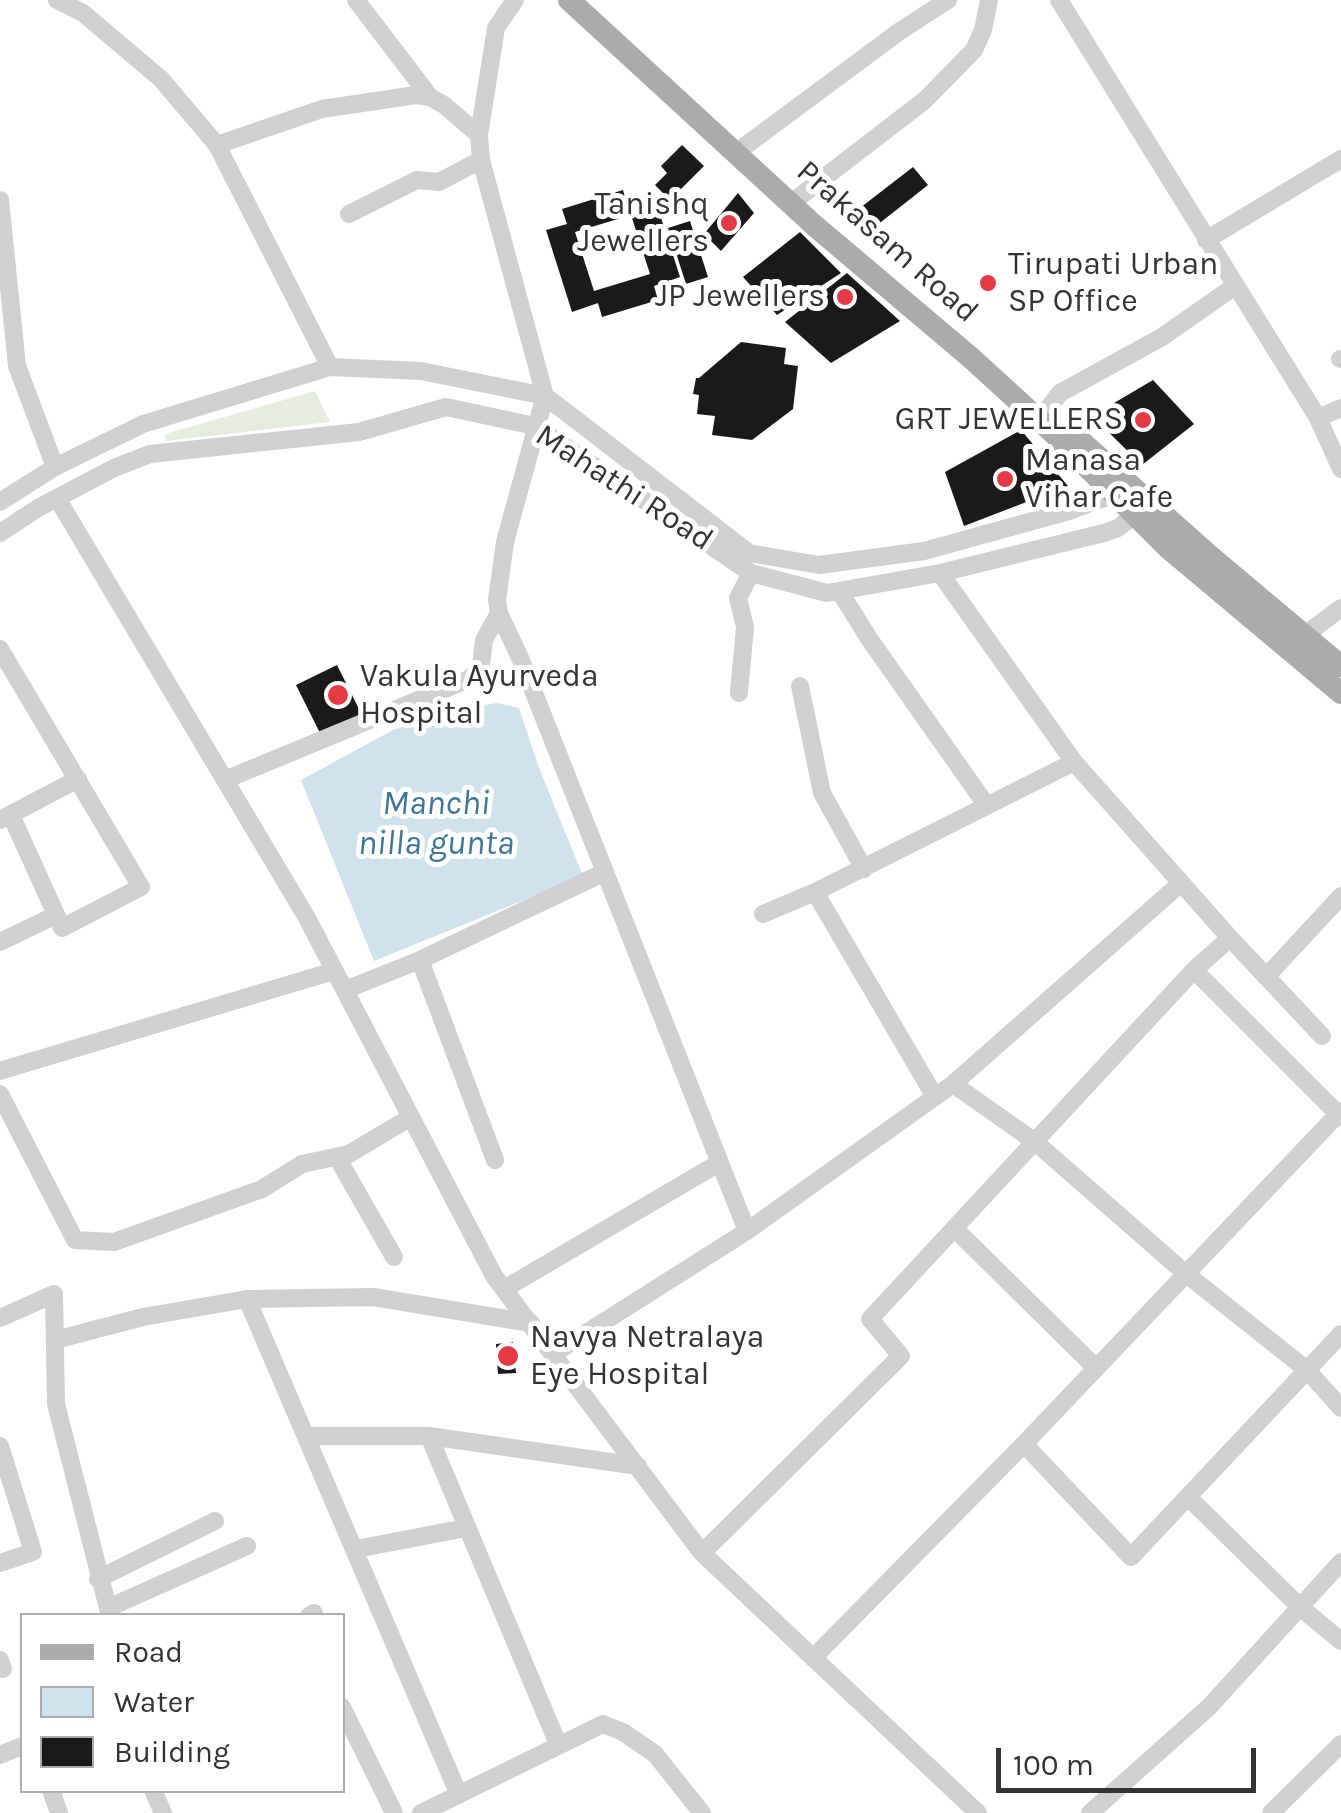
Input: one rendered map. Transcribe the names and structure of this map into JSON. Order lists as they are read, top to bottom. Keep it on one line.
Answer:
{"streets":{"main road":["Prakasam Road"],"street":["Mahathi Road"]},"crossings":[["Prakasam Road","Mahathi Road"]],"water":["Manchi nilla gunta"],"places":["Tanishq Jewellers","Tirupati Urban SP Office","JP Jewellers","GRT JEWELLERS","Manasa Vihar Cafe","Vakula Ayurveda Hospital","Navya Netralaya Eye Hospital"],"legend":["Road","Water","Building"],"scale_bar":"100 m"}
